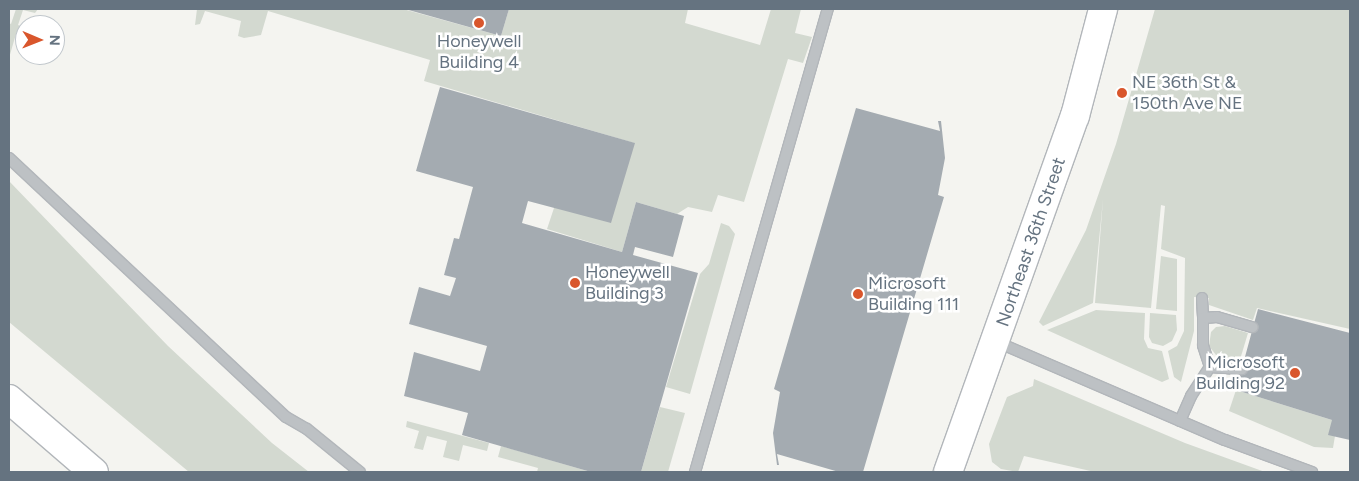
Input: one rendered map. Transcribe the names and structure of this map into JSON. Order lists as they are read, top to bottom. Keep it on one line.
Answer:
{"streets":{"main road":["Northeast 36th Street"]},"places":["Honeywell Building 4","NE 36th St & 150th Ave NE","Honeywell Building 3","Microsoft Building 111","Microsoft Building 92"],"north":"right"}
